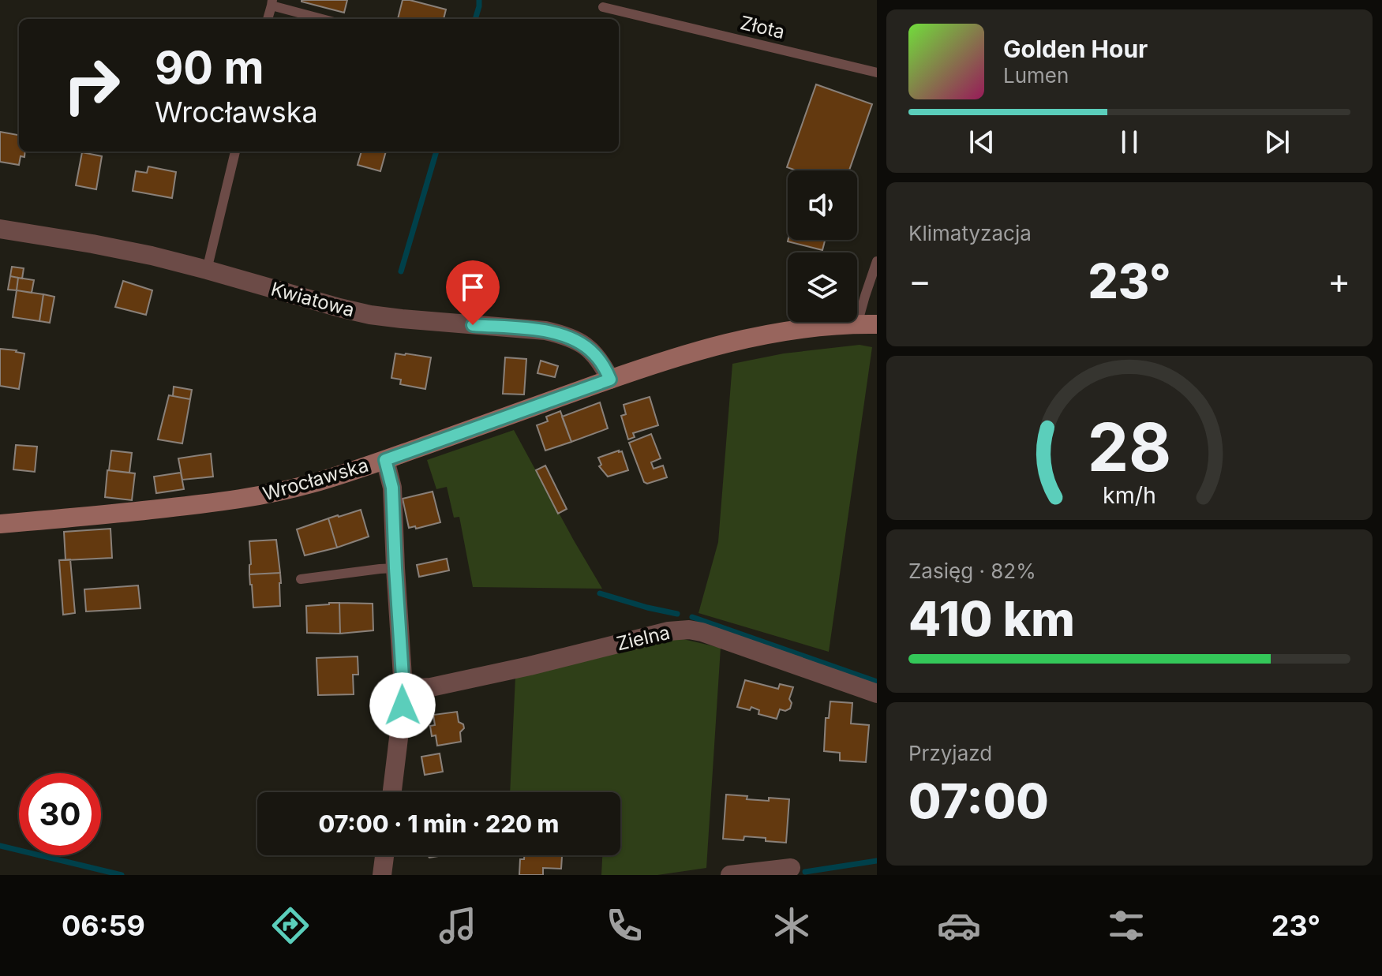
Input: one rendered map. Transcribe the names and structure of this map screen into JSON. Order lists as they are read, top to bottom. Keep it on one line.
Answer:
{"streets":{"street":["Kwiatowa","Wrocławska","Zielna"],"lane":["Złota"]},"crossings":[["Kwiatowa","Wrocławska"]],"page":{"turn":["90 m","Wrocławska"],"song":["Golden Hour","Lumen"],"tile":["Klimatyzacja",["Zasięg · 82%","410 km"],["Przyjazd","07:00"]],"heat":["−","23°","+"],"limit":"30","trip":"07:00 · 1 min · 220 m","tabs":["06:59","23°"],"gauge":["28","km/h"]}}
